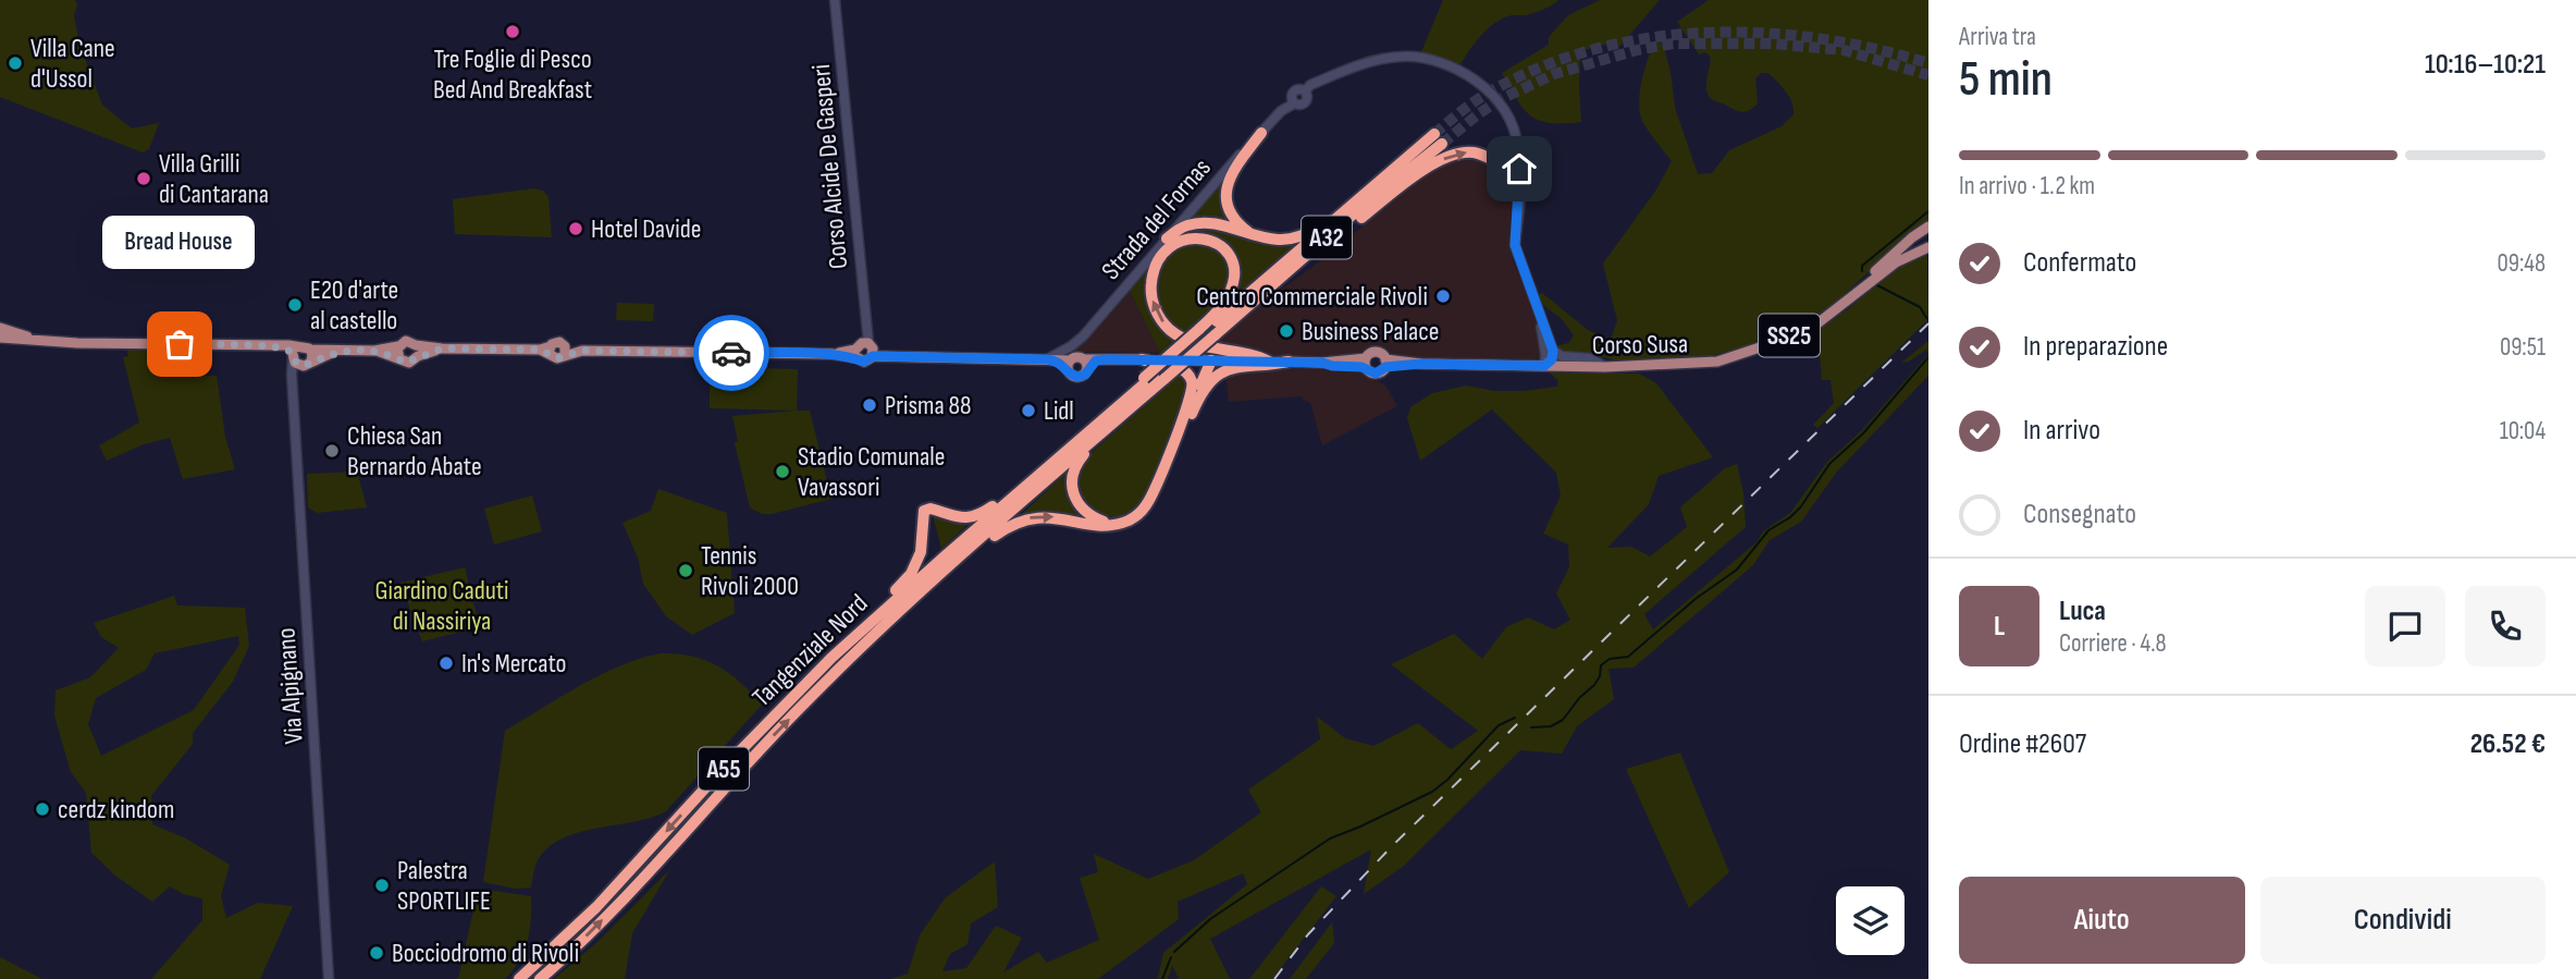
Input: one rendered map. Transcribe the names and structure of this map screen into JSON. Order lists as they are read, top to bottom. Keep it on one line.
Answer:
{"streets":{"highway":["A32","Tangenziale Nord","A55"],"main road":["SS25","Corso Susa"],"street":["Corso Alcide De Gasperi","Strada del Fornas","Via Alpignano"]},"crossings":[["Corso Alcide De Gasperi","SS25"],["Strada del Fornas","SS25"],["A32","Tangenziale Nord"],["SS25","Corso Susa"]],"parks":["Giardino Caduti di Nassiriya"],"places":["Tre Foglie di Pesco Bed And Breakfast","Villa Cane d'Ussol","Villa Grilli di Cantarana","Hotel Davide","Centro Commerciale Rivoli","E20 d'arte al castello","Business Palace","Bread House","Prisma 88","Lidl","Chiesa San Bernardo Abate","Stadio Comunale Vavassori","Tennis Rivoli 2000","In's Mercato","cerdz kindom","Palestra SPORTLIFE","Bocciodromo di Rivoli"],"page":{"heading":["5 min","Arriva tra","10:16–10:21"],"panel":["Luca","Corriere · 4.8","Ordine #2607","26.52 €"],"bar":"In arrivo · 1.2 km","bubble":"Bread House","list":[["Confermato","09:48"],["In preparazione","09:51"],["In arrivo","10:04"],"Consegnato"],"round":"L","buttons":["Aiuto","Condividi"]}}
